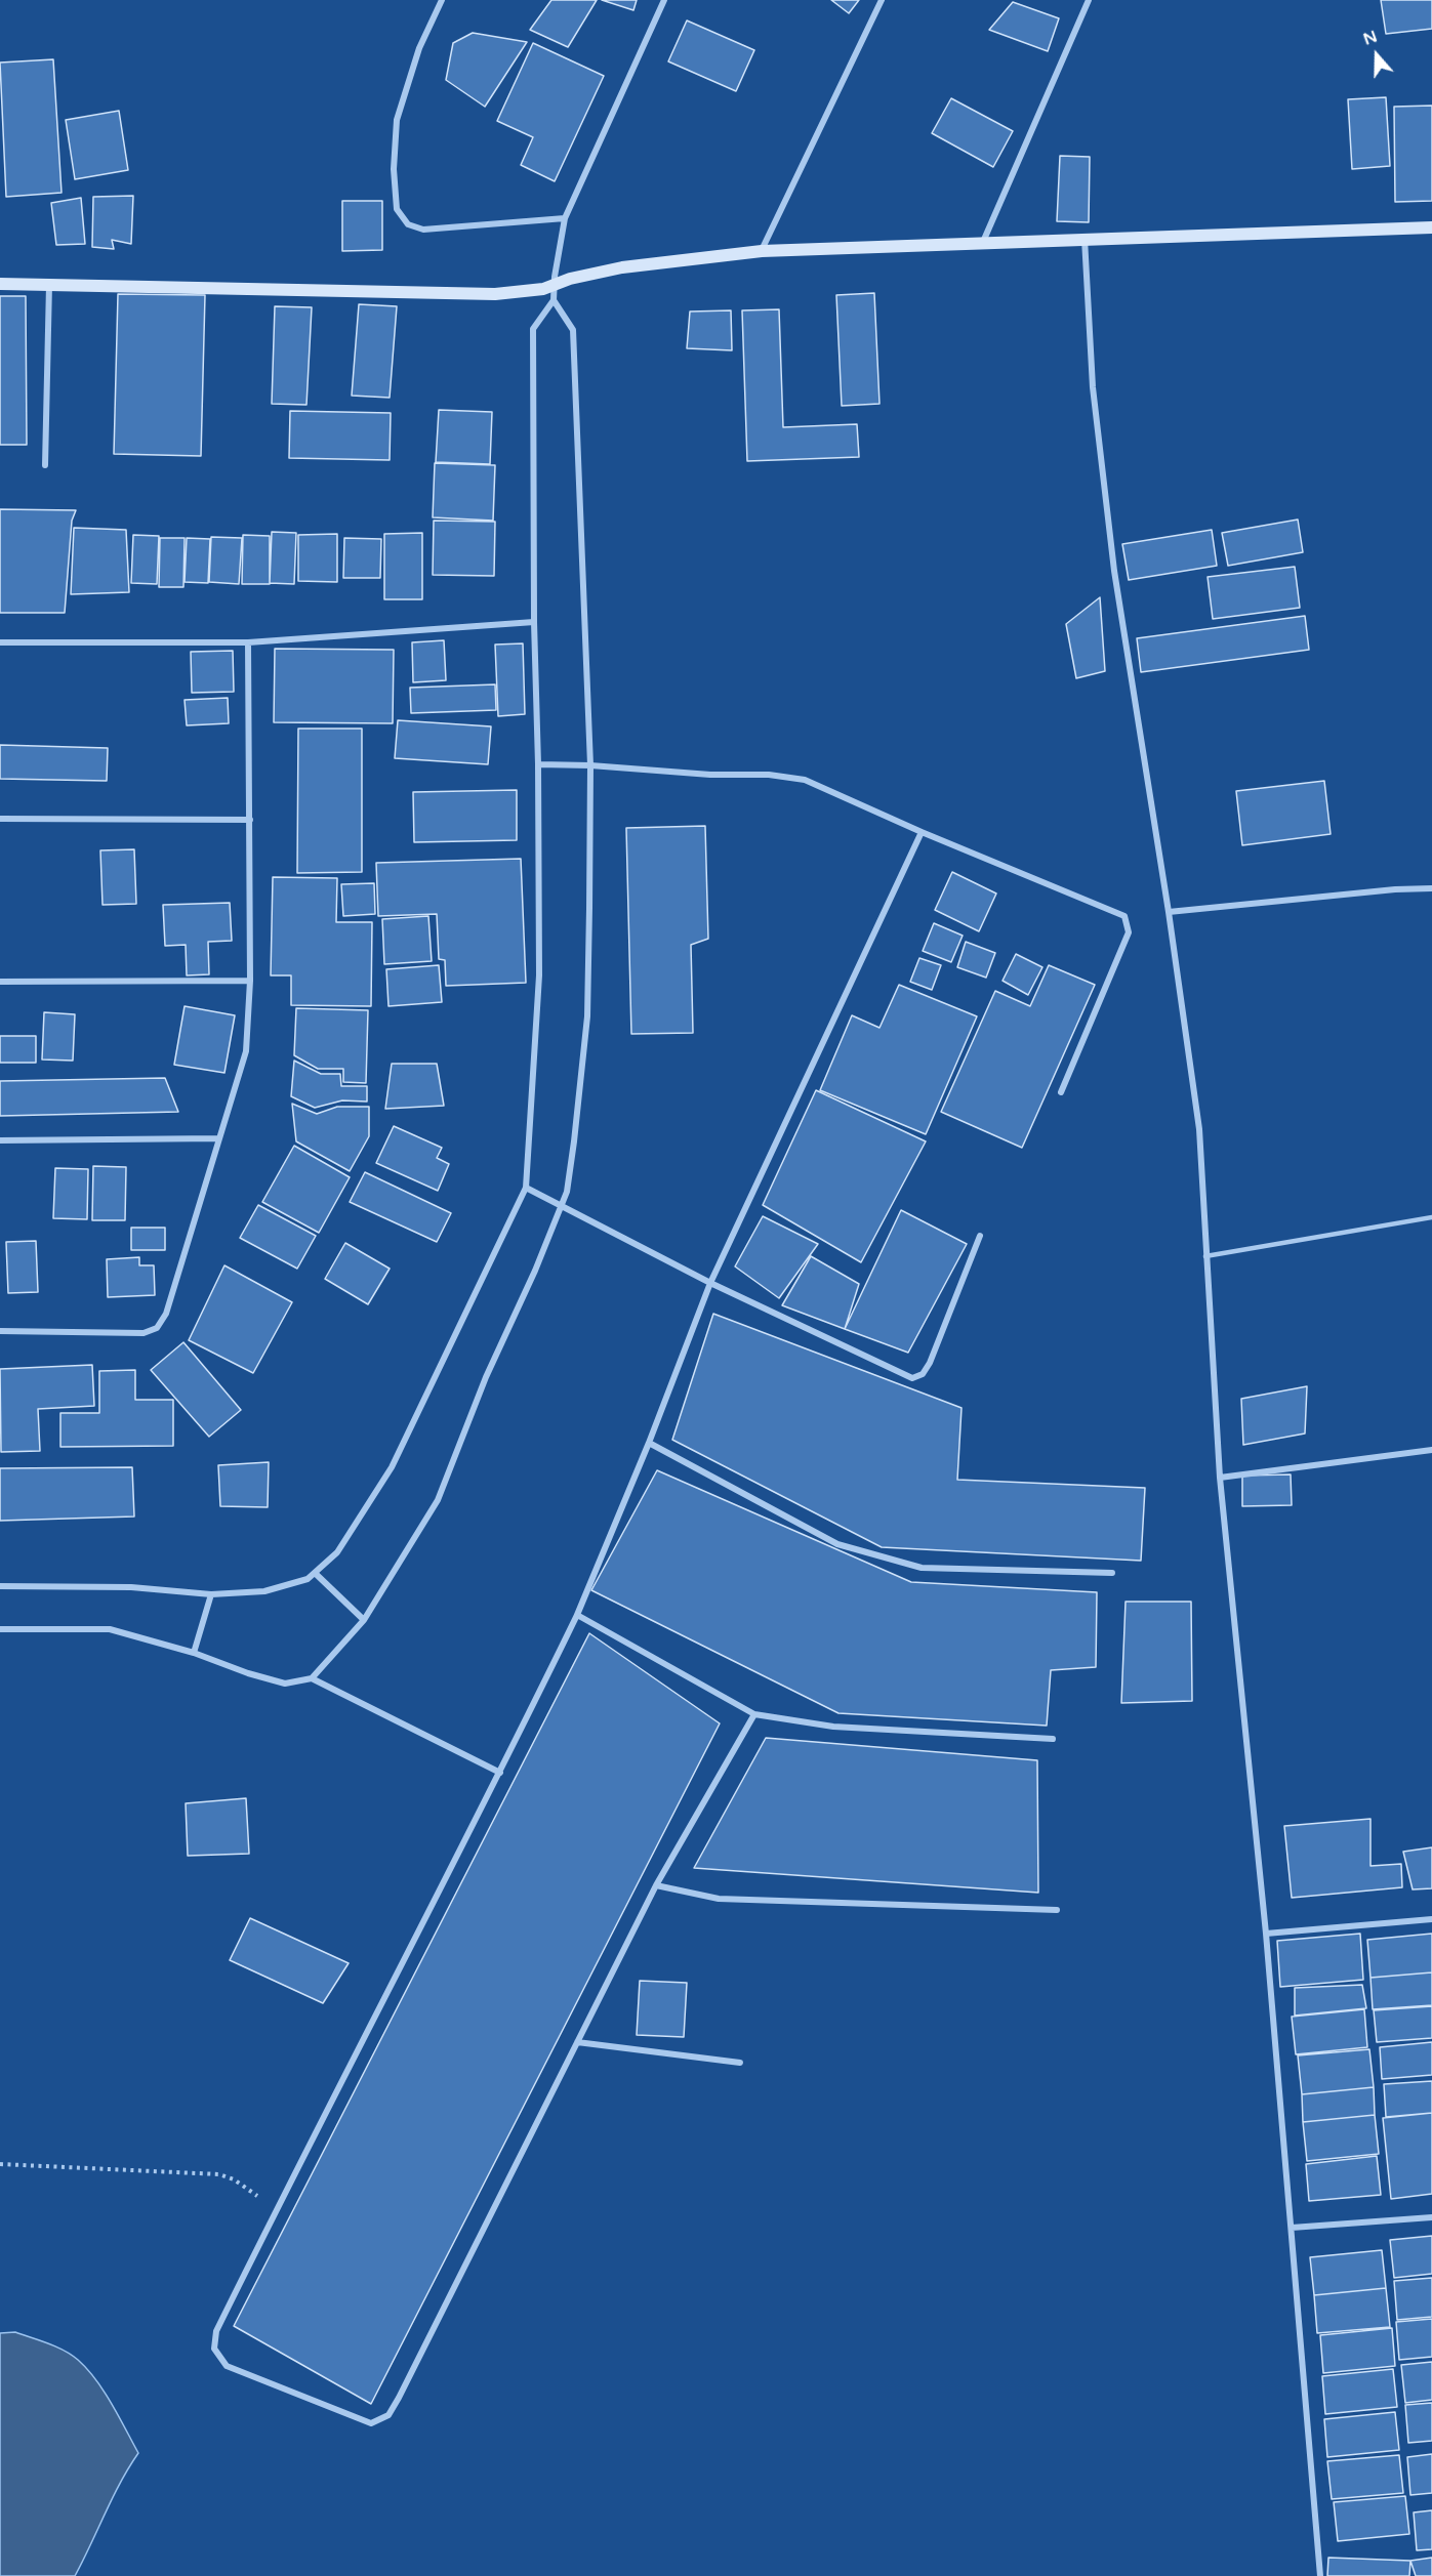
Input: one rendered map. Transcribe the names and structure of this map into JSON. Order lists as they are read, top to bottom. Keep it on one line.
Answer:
{"north":"top"}
